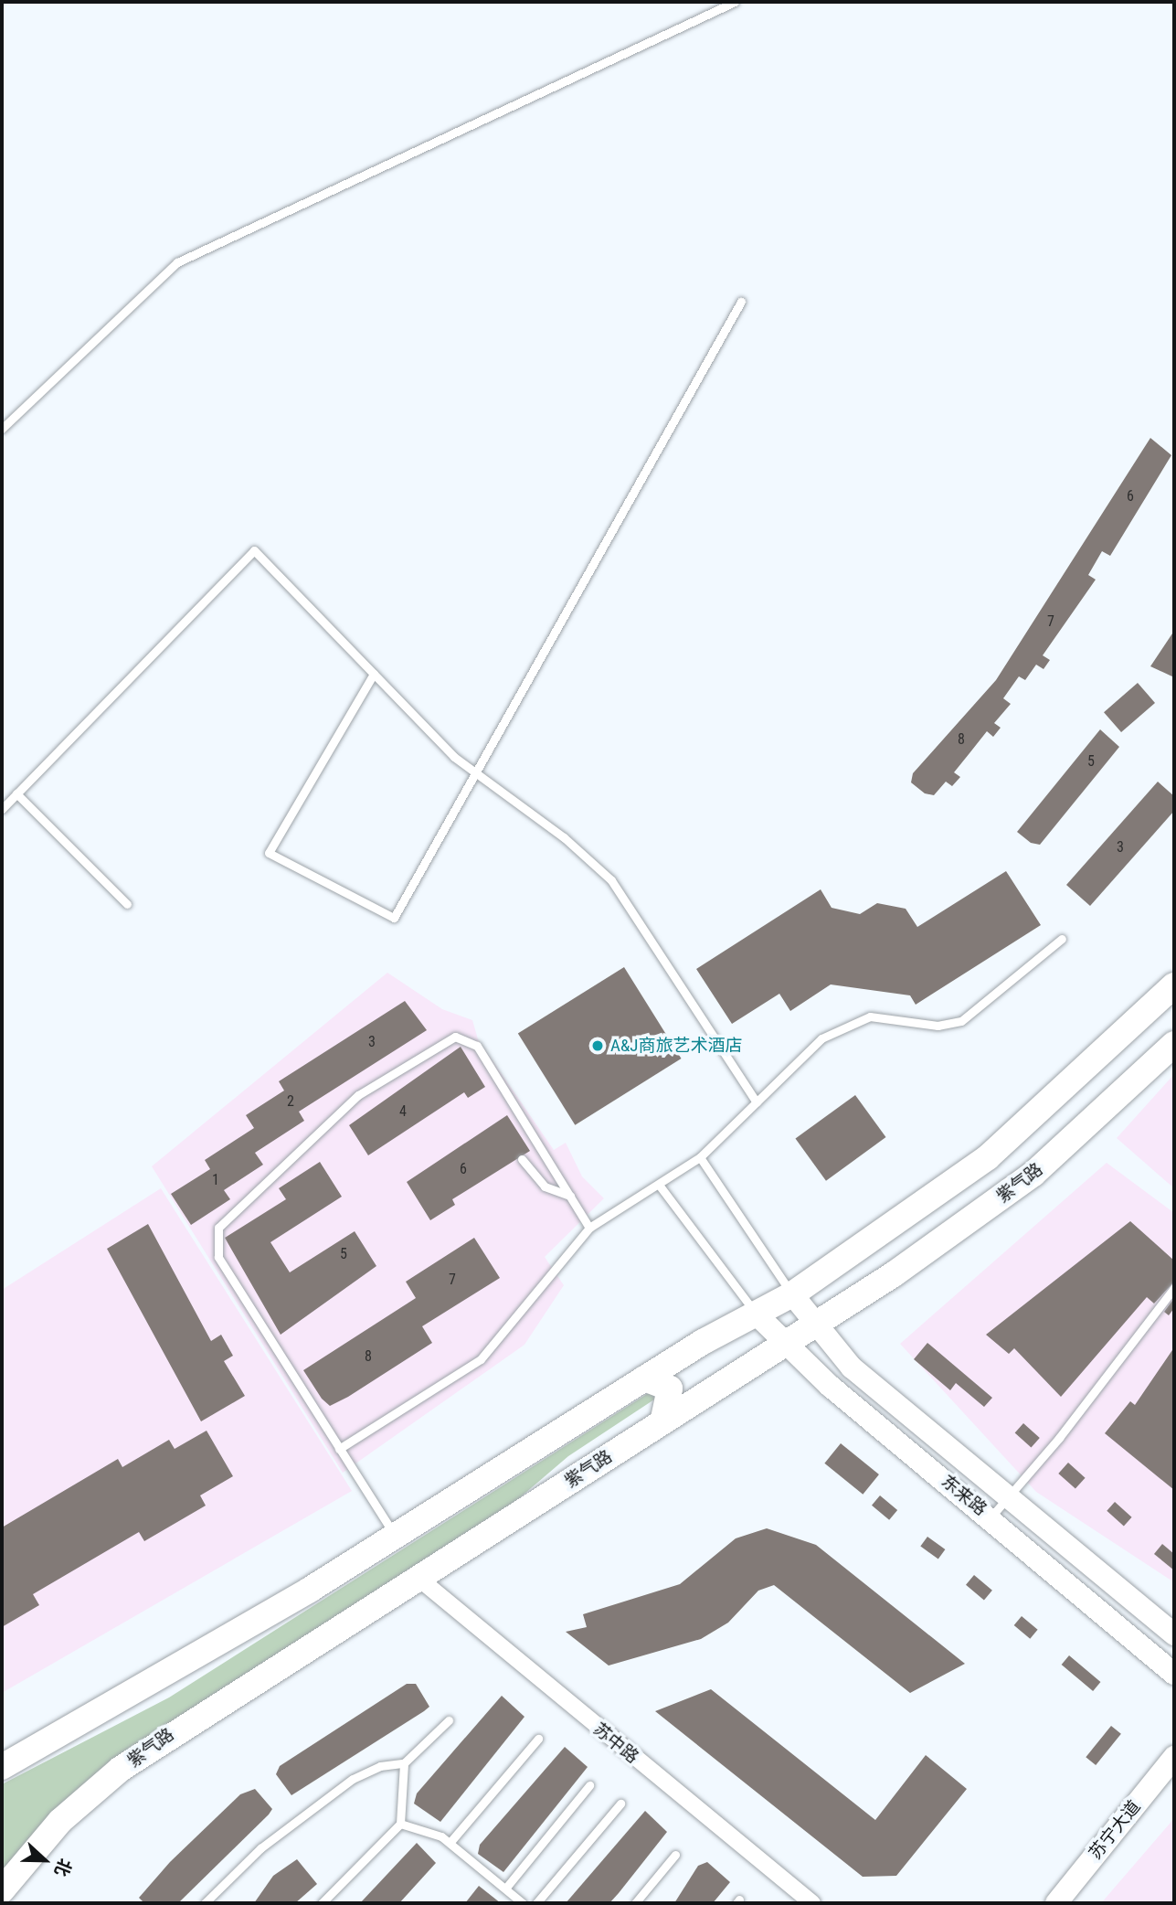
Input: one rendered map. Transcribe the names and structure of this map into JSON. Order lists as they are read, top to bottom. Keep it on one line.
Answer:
{"streets":{"main road":["紫气路"],"street":["东来路","苏中路","苏宁大道"]},"crossings":[["紫气路","东来路"],["紫气路","苏中路"]],"places":["A&J商旅艺术酒店"],"house_numbers":["6","7","8","5","3","3","2","4","6","1","5","7","8"],"north":"right"}
